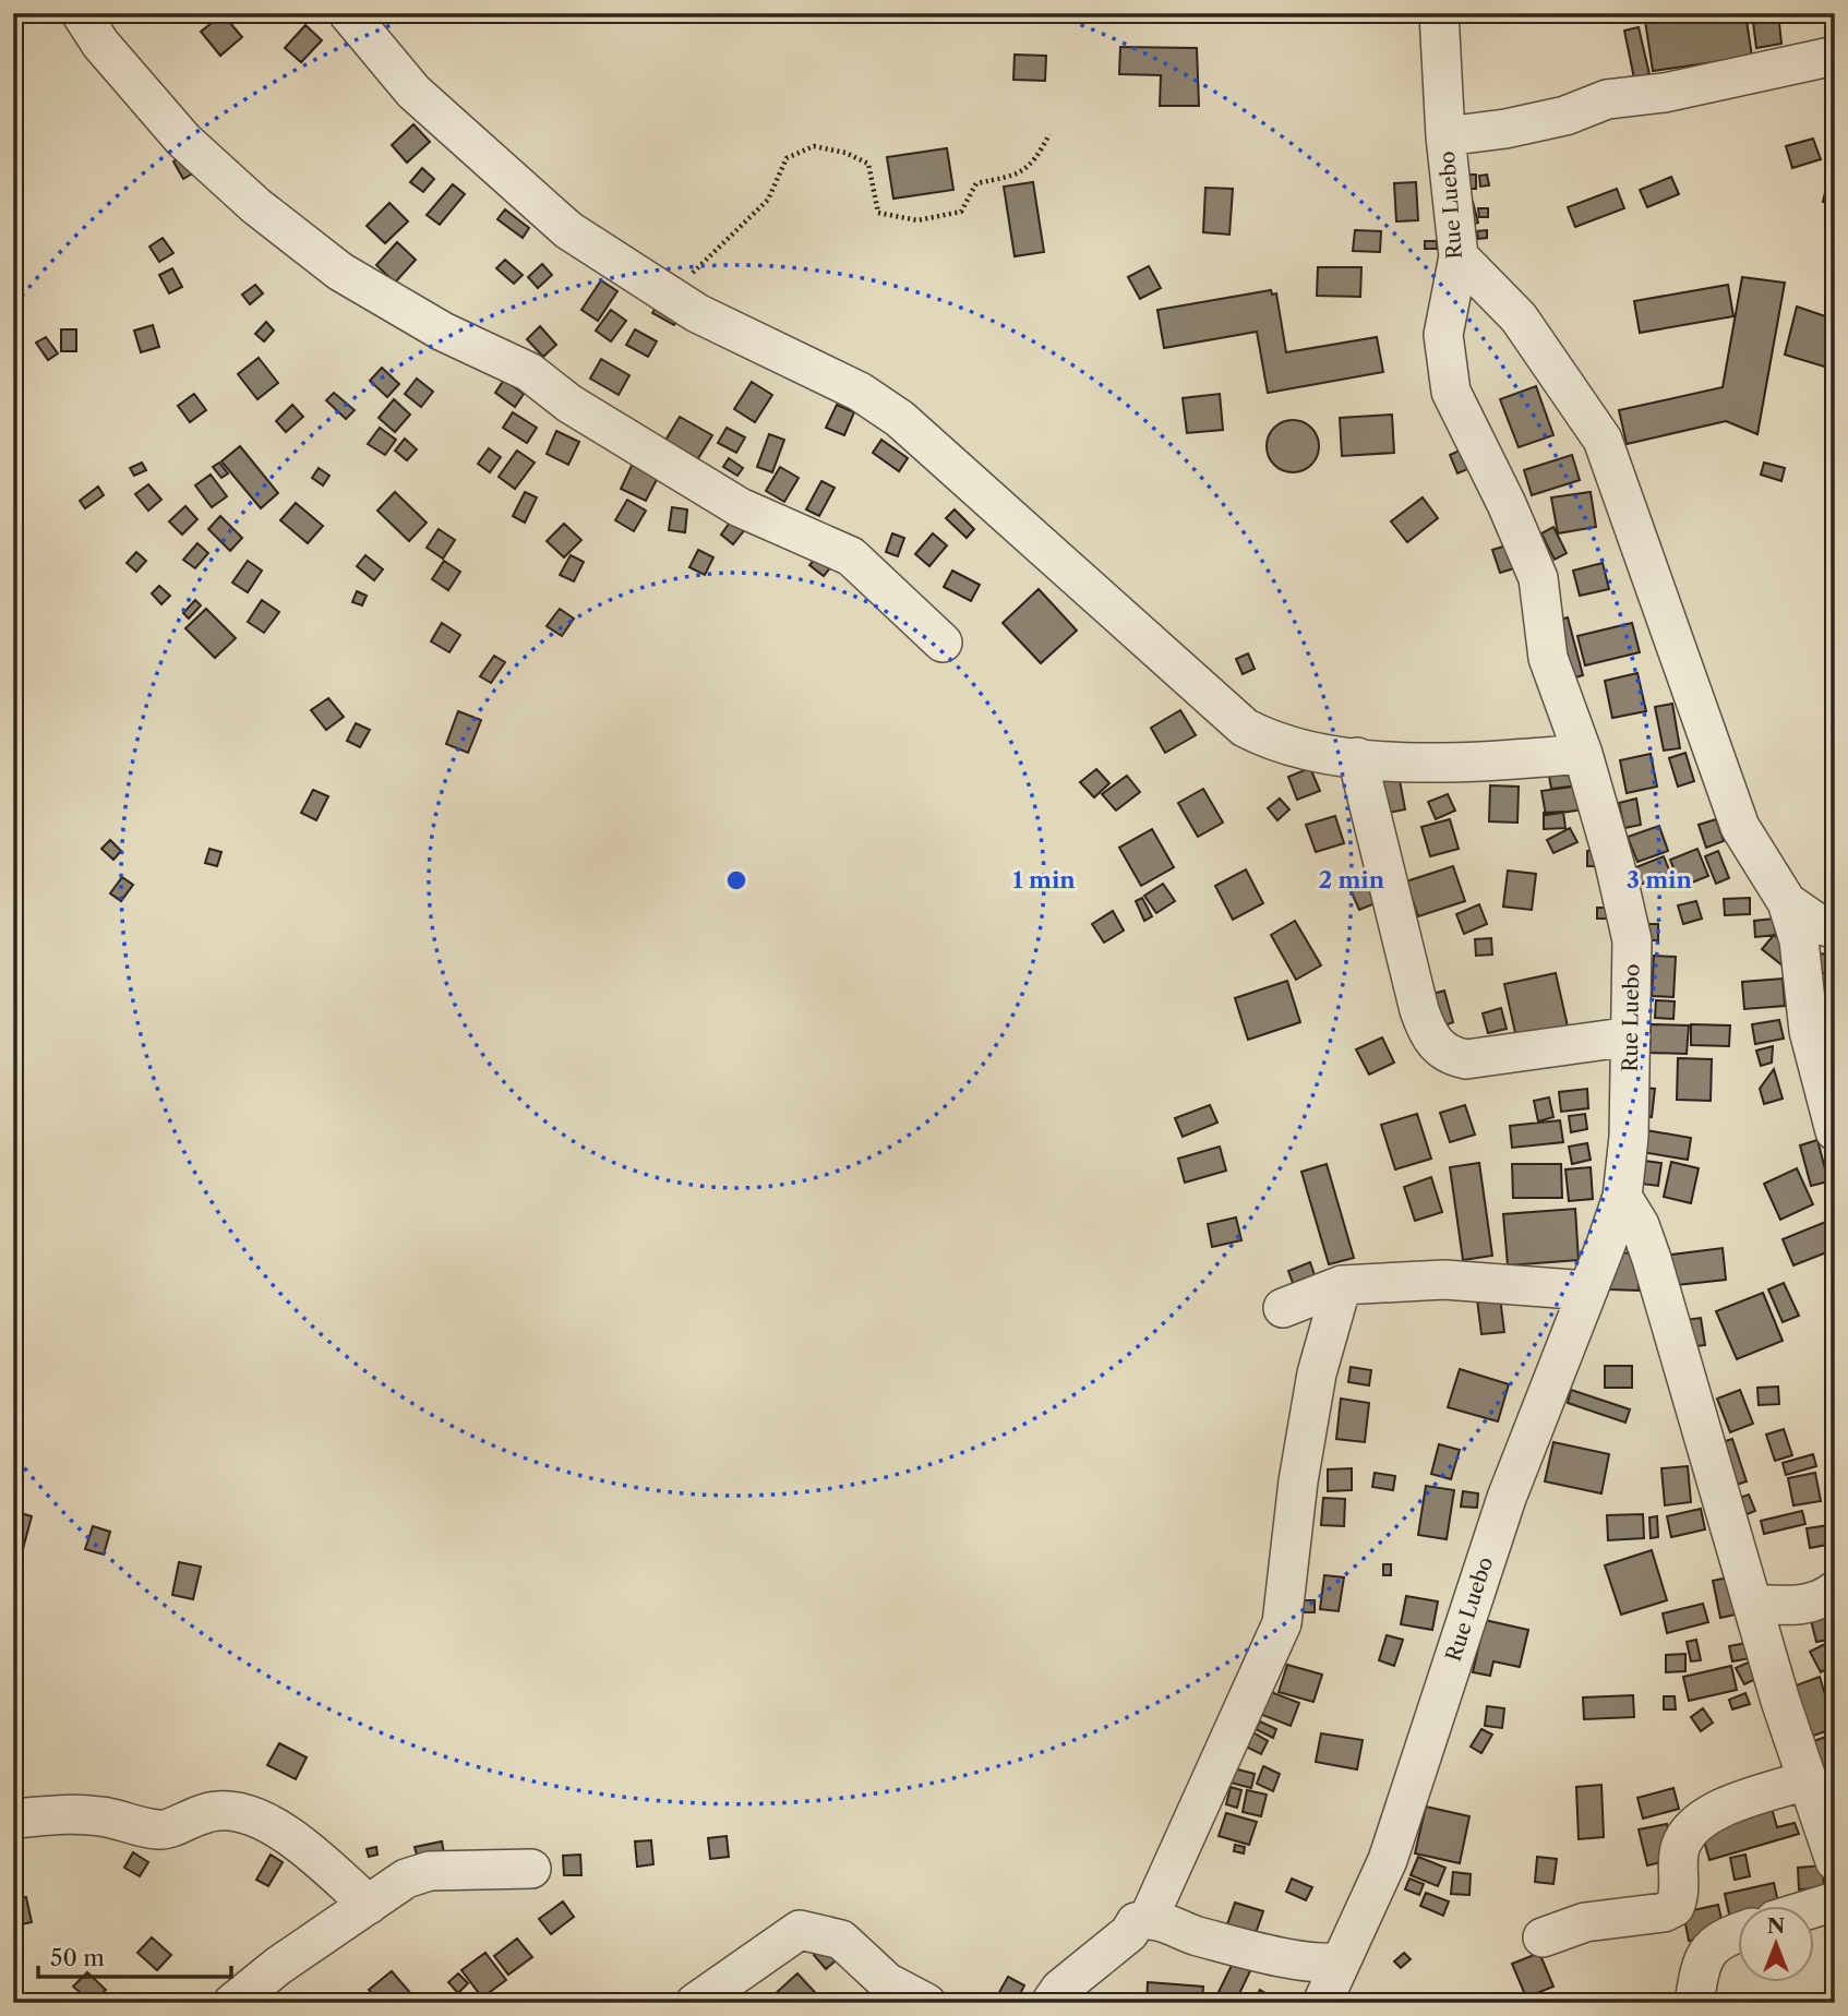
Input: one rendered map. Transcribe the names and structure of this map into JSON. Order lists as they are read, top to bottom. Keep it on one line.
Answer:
{"streets":{"street":["Rue Luebo"]},"scale_bar":"50 m","north":"top","rings":["1 min","2 min","3 min"]}
